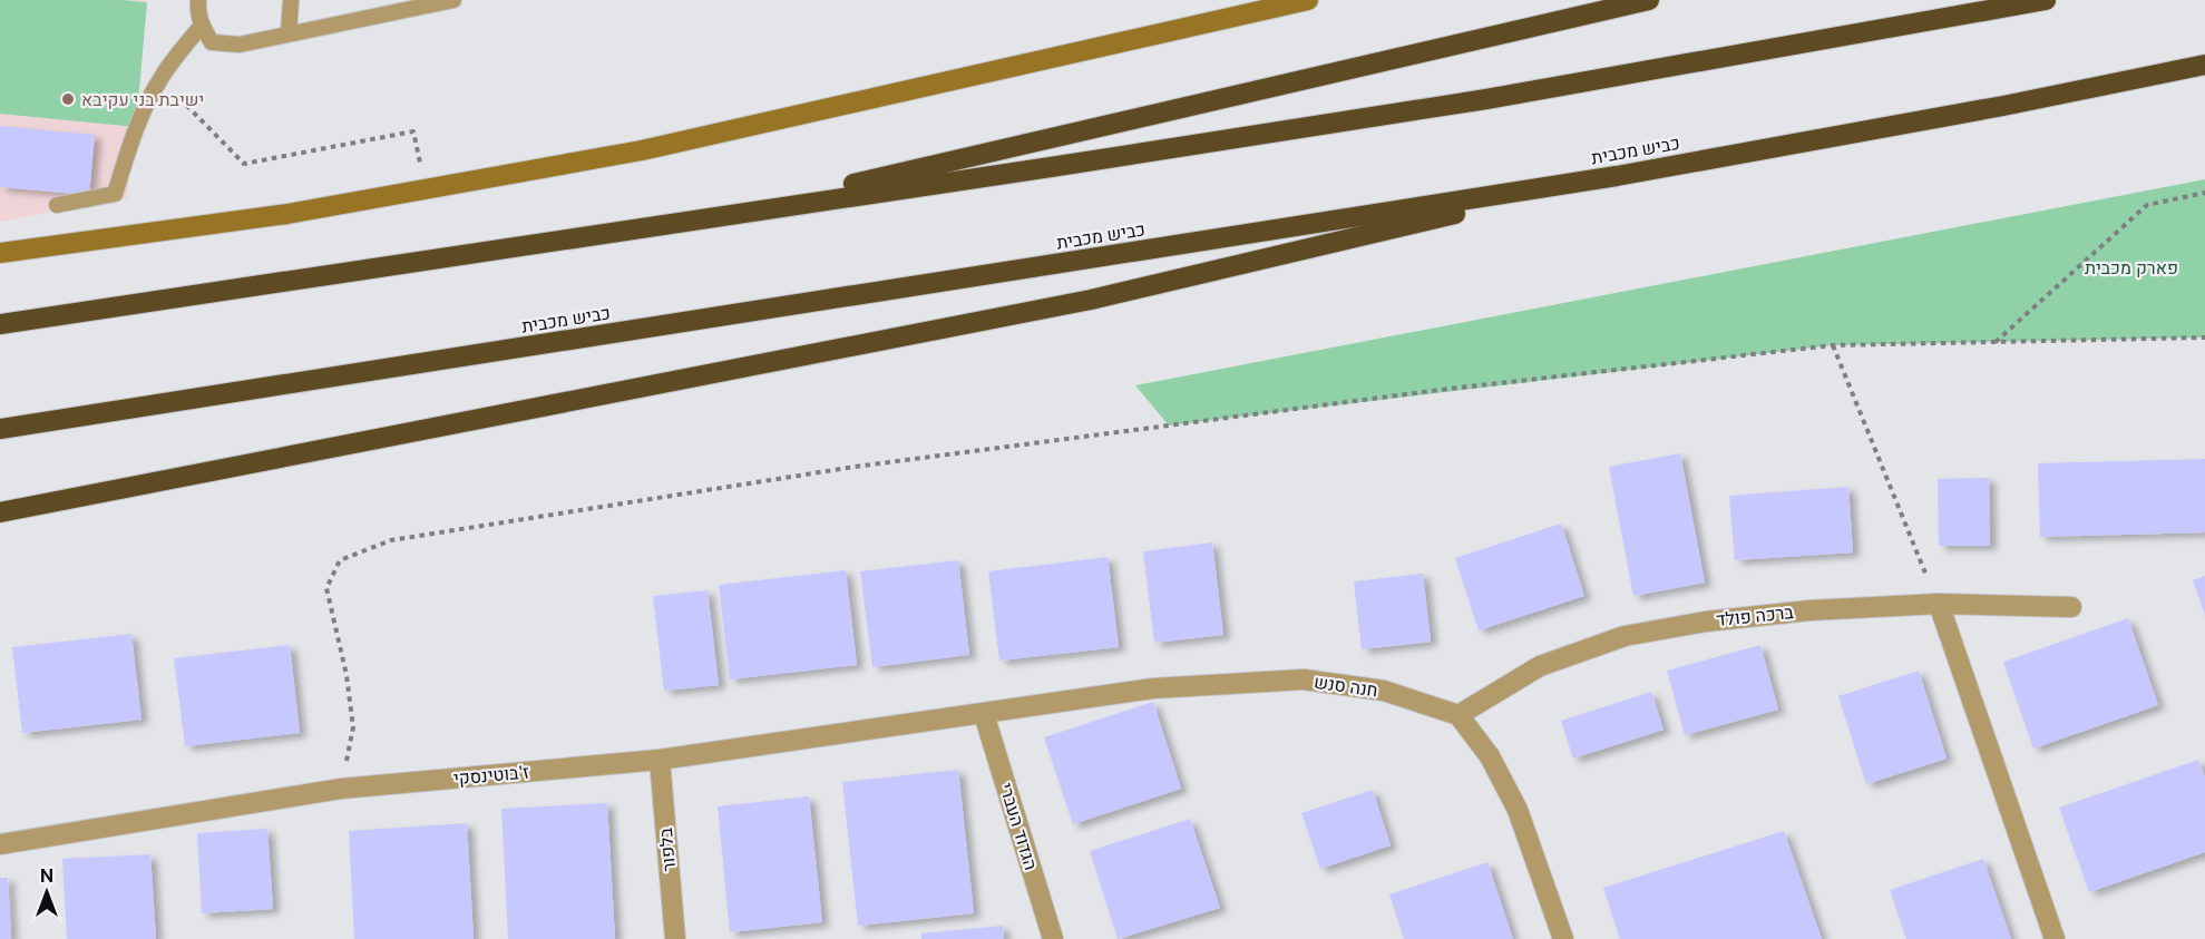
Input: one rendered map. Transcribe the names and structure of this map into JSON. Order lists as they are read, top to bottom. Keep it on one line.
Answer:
{"streets":{"highway":["כביש מכבית"],"street":["ברכה פולד","חנה סנש","ז'בוטינסקי","הגדוד העברי","בלפור"]},"crossings":[["ברכה פולד","חנה סנש"],["חנה סנש","ז'בוטינסקי"],["חנה סנש","הגדוד העברי"],["ז'בוטינסקי","הגדוד העברי"],["ז'בוטינסקי","בלפור"]],"parks":["פארק מכבית"],"places":["ישיבת בני עקיבא"],"north":"top"}
